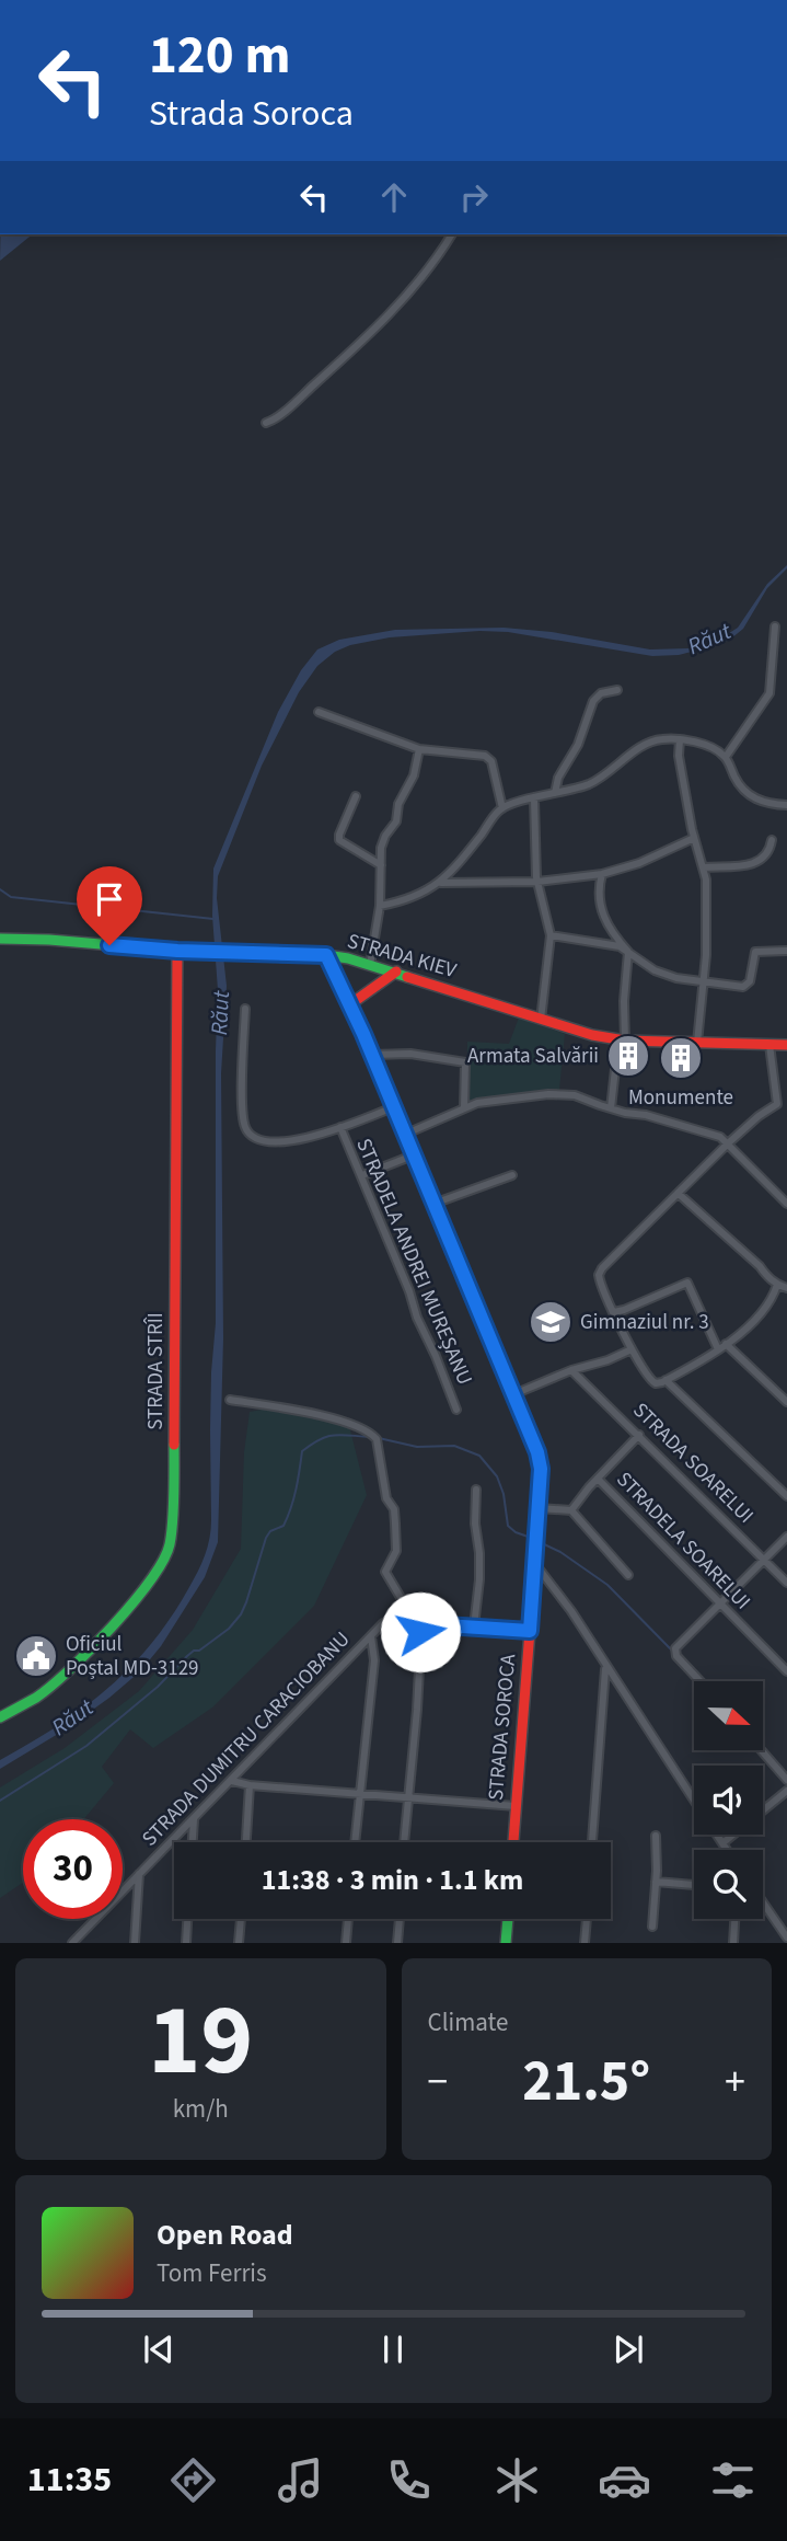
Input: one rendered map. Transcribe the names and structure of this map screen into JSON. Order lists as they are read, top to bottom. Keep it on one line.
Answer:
{"streets":{"street":["STRADA KIEV","STRADELA ANDREI MUREȘANU","STRADA STRÎI","STRADA SOARELUI","STRADELA SOARELUI","STRADA SOROCA","STRADA DUMITRU CARACIOBANU"]},"crossings":[["STRADA KIEV","STRADA STRÎI"],["STRADA KIEV","STRADA SOROCA"],["STRADA SOARELUI","STRADELA SOARELUI"]],"water":["Răut"],"places":{"building":["Armata Salvării","Monumente"],"school or university":["Gimnaziul nr. 3"],"public building":["Oficiul Poștal MD-3129"]},"north":"right","page":{"turn":["120 m","Strada Soroca"],"limit":"30","trip":"11:38 · 3 min · 1.1 km","tile":[["19","km/h"],"Climate"],"heat":["−","21.5°","+"],"song":["Open Road","Tom Ferris"],"tabs":"11:35"}}
